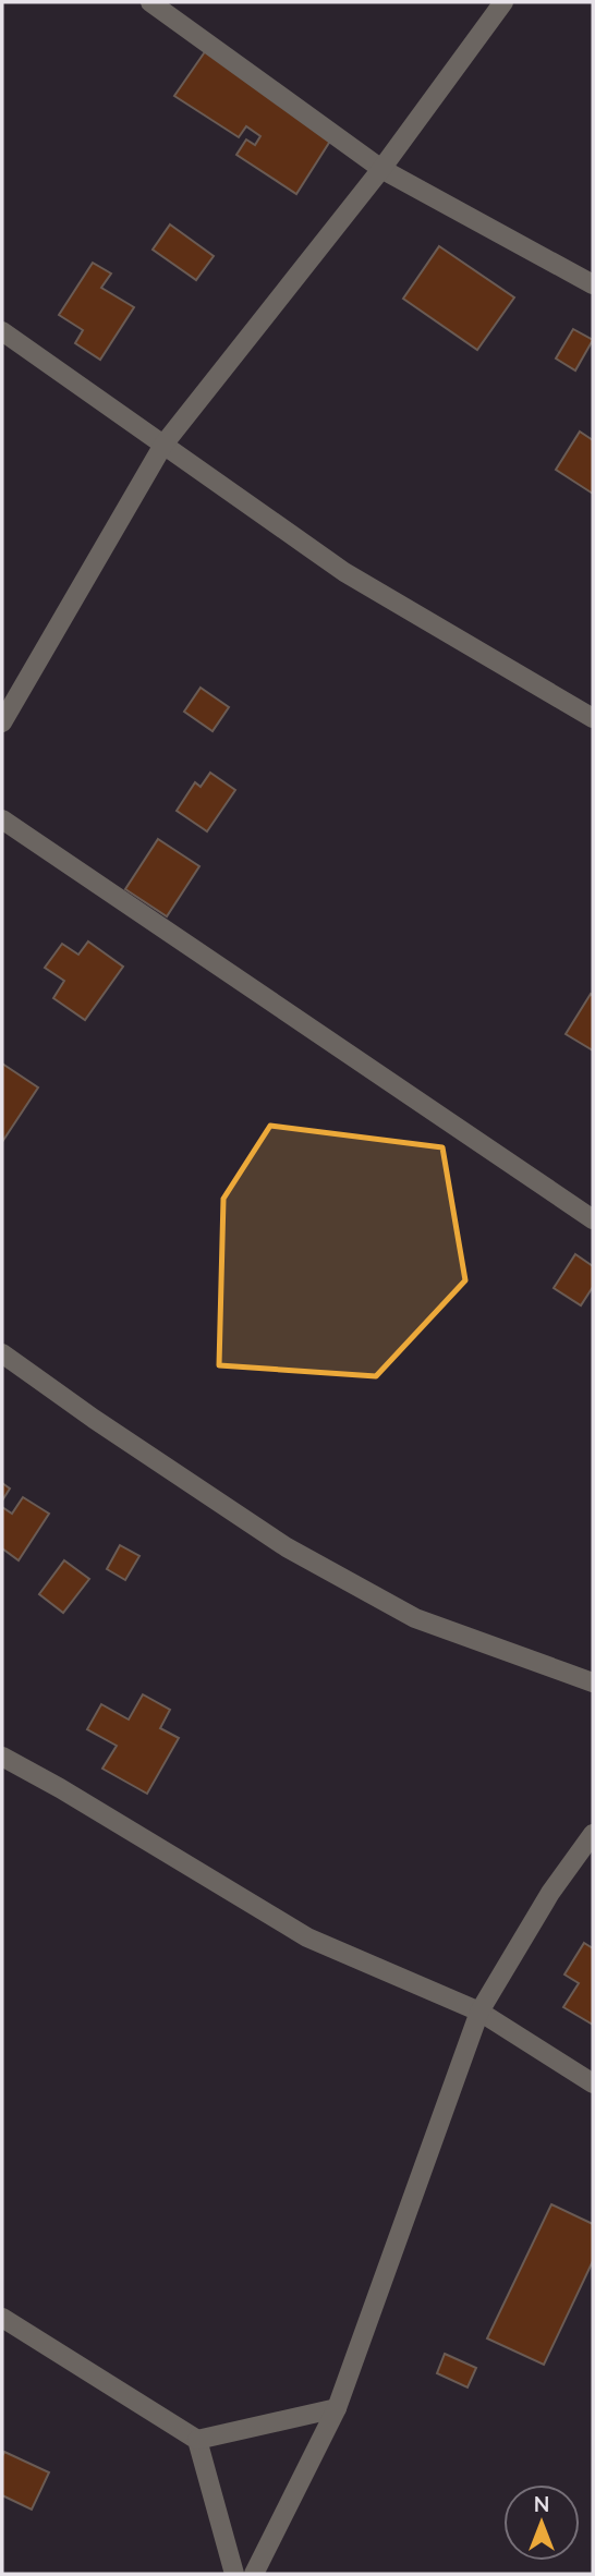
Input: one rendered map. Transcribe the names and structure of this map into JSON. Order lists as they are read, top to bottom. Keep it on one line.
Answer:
{"north":"top"}
